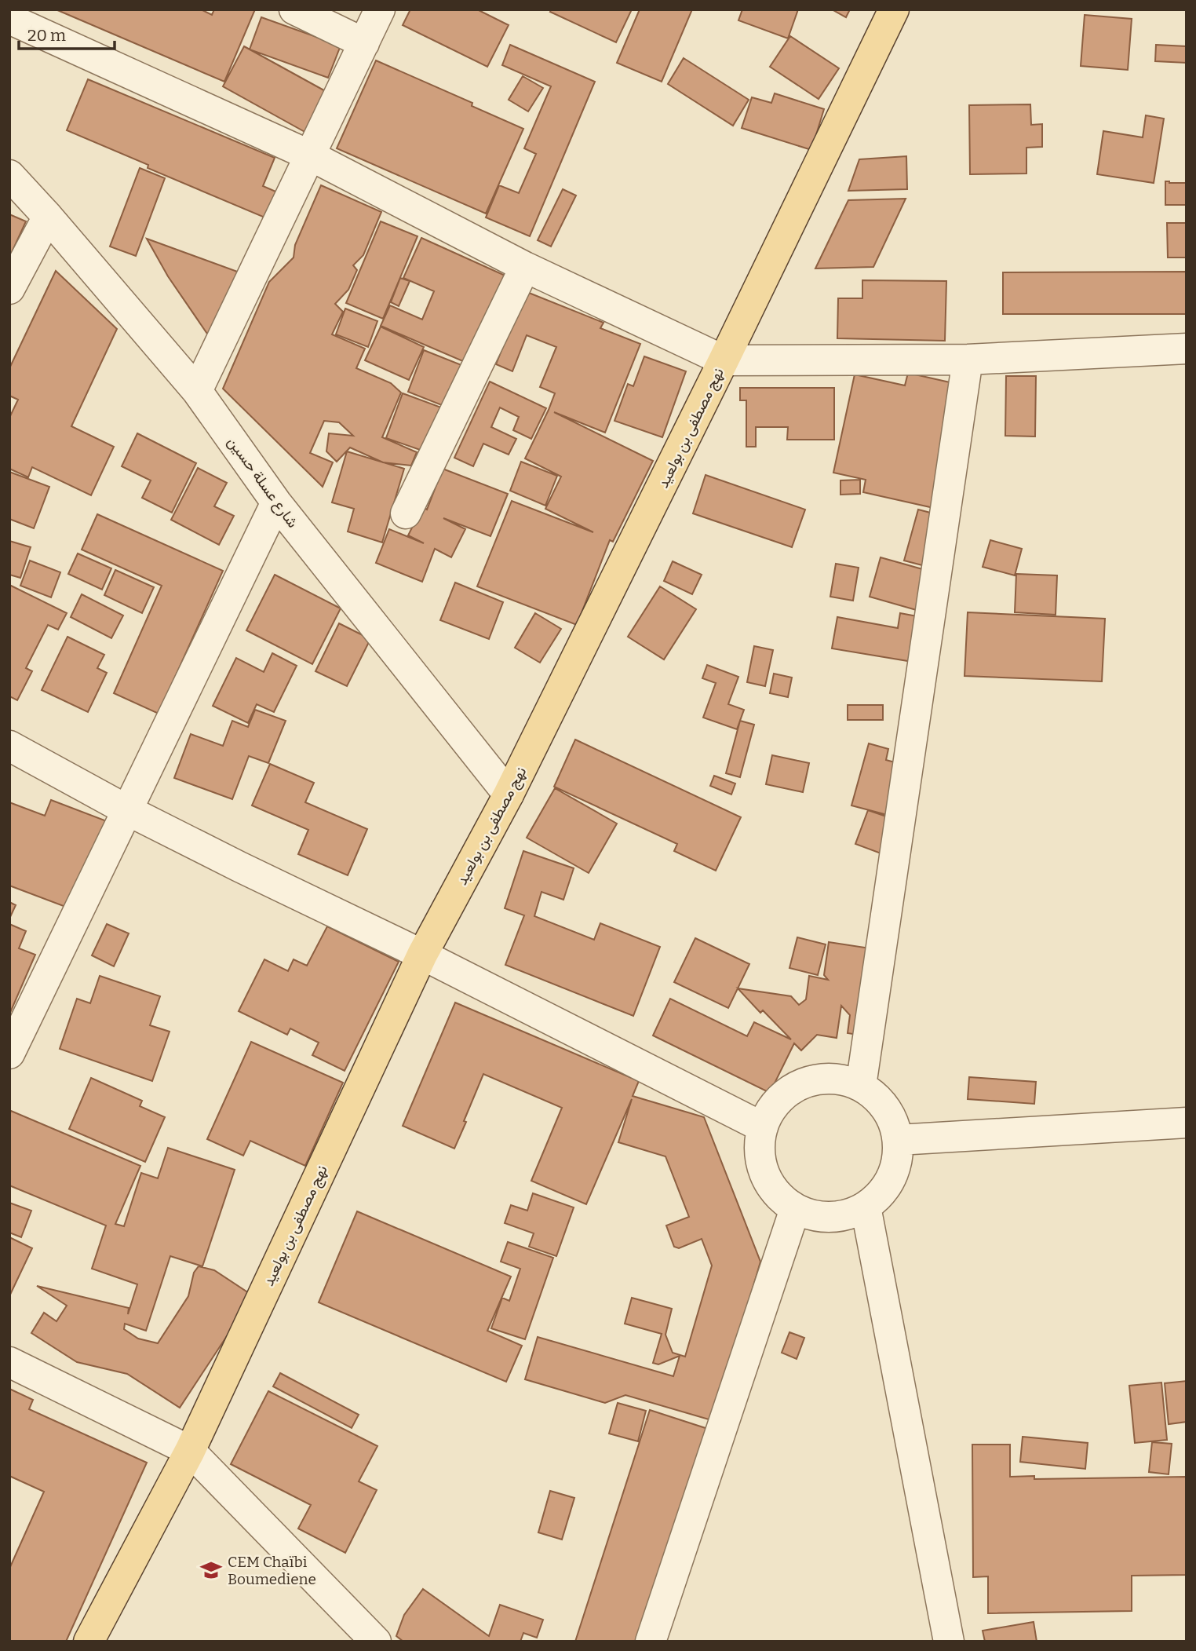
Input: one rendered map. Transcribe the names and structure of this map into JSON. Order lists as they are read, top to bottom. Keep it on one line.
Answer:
{"streets":{"main road":["نهج مصطفى بن بولعيد"],"street":["شارع عسلة حسين"]},"crossings":[["نهج مصطفى بن بولعيد","شارع عسلة حسين"]],"places":{"school or university":["CEM Chaïbi Boumediene"]},"scale_bar":"20 m"}
